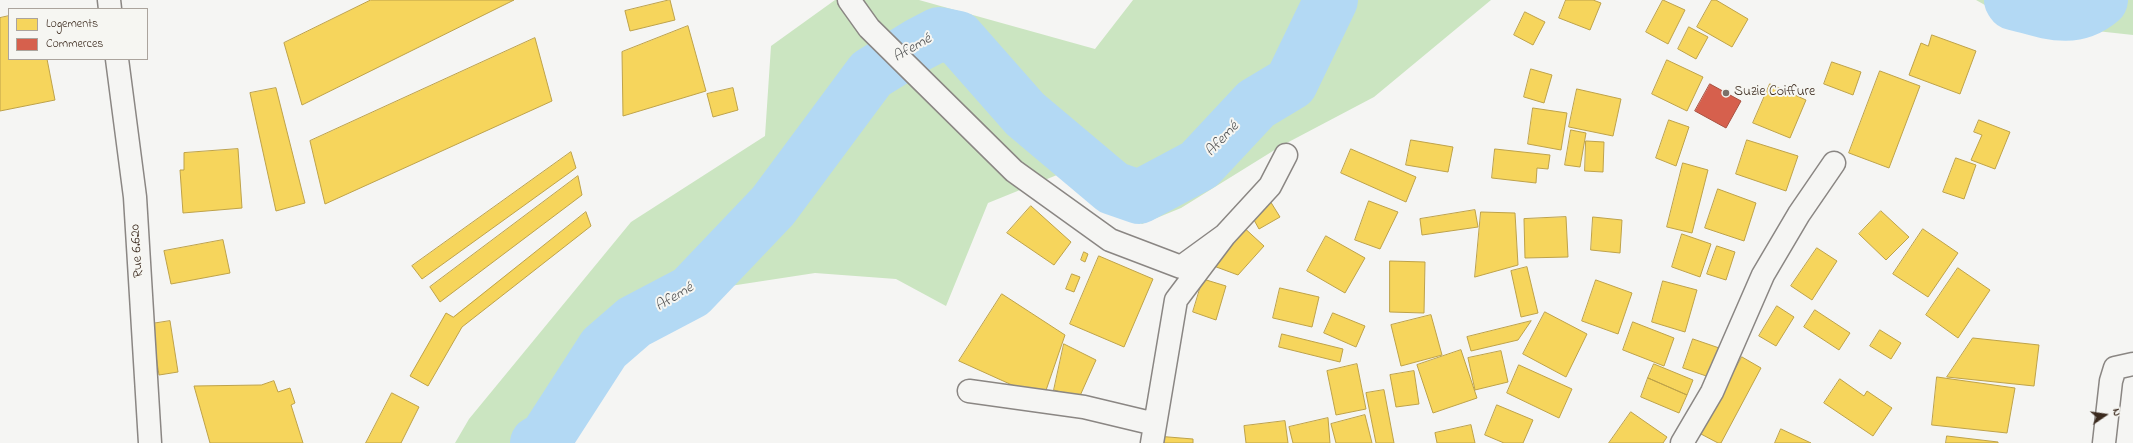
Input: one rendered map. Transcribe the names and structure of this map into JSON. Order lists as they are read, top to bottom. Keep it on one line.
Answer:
{"streets":{"street":["Rue 6.620"]},"water":["Afemé"],"places":["Suzie Coiffure"],"legend":["Logements","Commerces"],"north":"right"}
